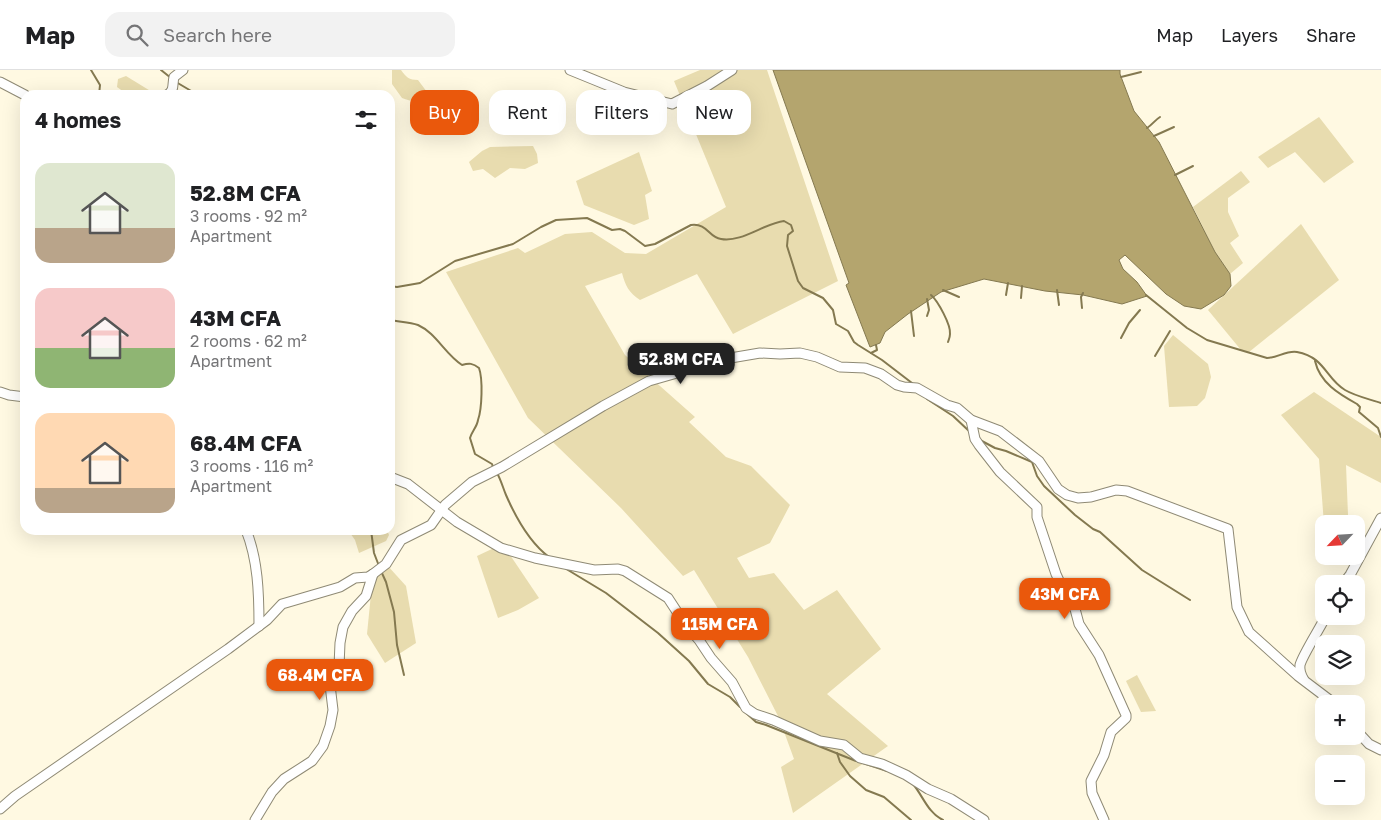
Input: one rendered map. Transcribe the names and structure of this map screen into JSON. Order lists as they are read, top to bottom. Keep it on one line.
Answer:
{"north":"bottom left","page":{"header":"Map","search":"Search here","nav":["Map","Layers","Share"],"chip":["Buy","Rent","Filters","New"],"heading":"4 homes","list":[{"name":"52.8M CFA","note":"3 rooms · 92 m² · Apartment"},{"name":"43M CFA","note":"2 rooms · 62 m² · Apartment"},{"name":"68.4M CFA","note":"3 rooms · 116 m² · Apartment"}],"price":["52.8M CFA","43M CFA","115M CFA","68.4M CFA"],"map_buttons":["+","−"]}}
